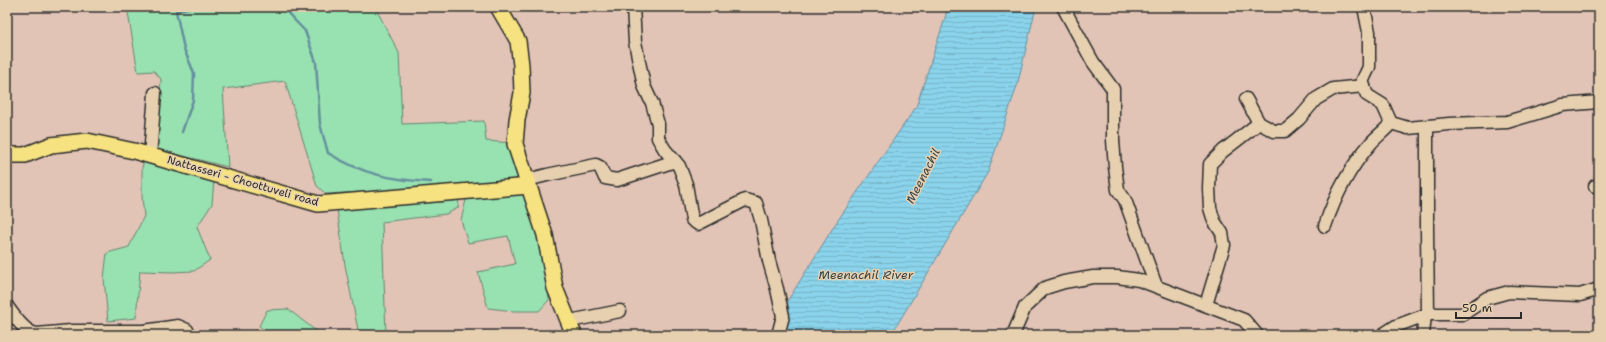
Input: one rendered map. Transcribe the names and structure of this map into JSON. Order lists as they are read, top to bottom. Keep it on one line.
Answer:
{"streets":{"main road":["Nattasseri - Choottuveli road"]},"water":["Meenachil","Meenachil River"],"scale_bar":"50 m"}
